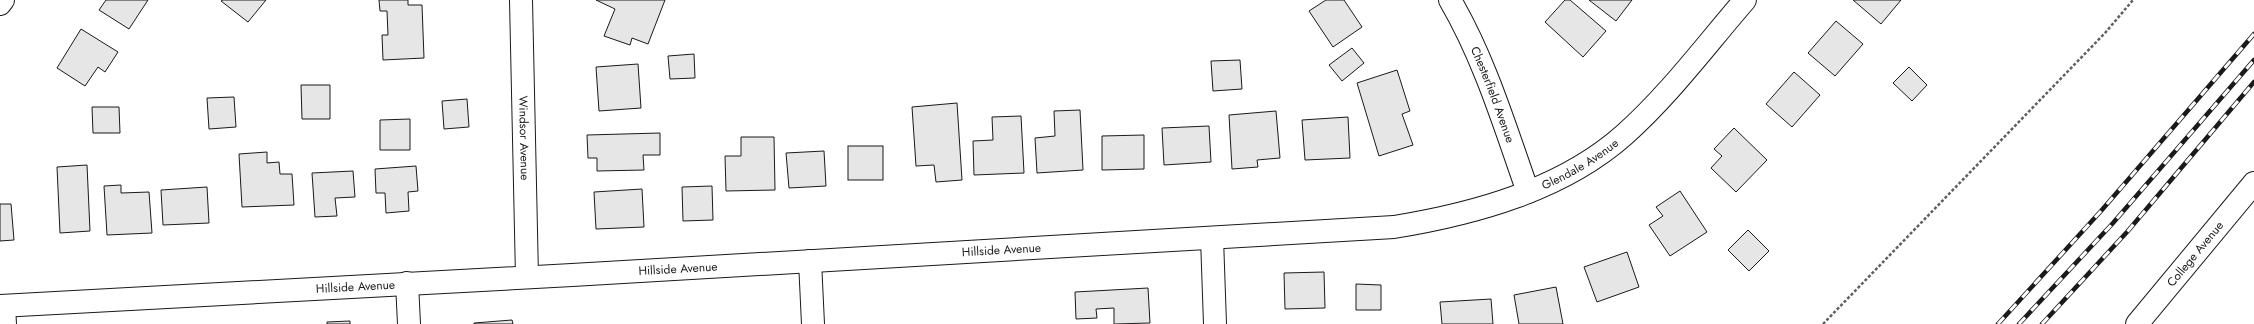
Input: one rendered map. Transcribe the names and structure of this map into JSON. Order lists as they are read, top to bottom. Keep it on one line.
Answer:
{"streets":{"street":["Chesterfield Avenue","Windsor Avenue","Glendale Avenue","Hillside Avenue","College Avenue"]},"crossings":[["Chesterfield Avenue","Glendale Avenue"],["Windsor Avenue","Hillside Avenue"],["Glendale Avenue","Hillside Avenue"]]}
